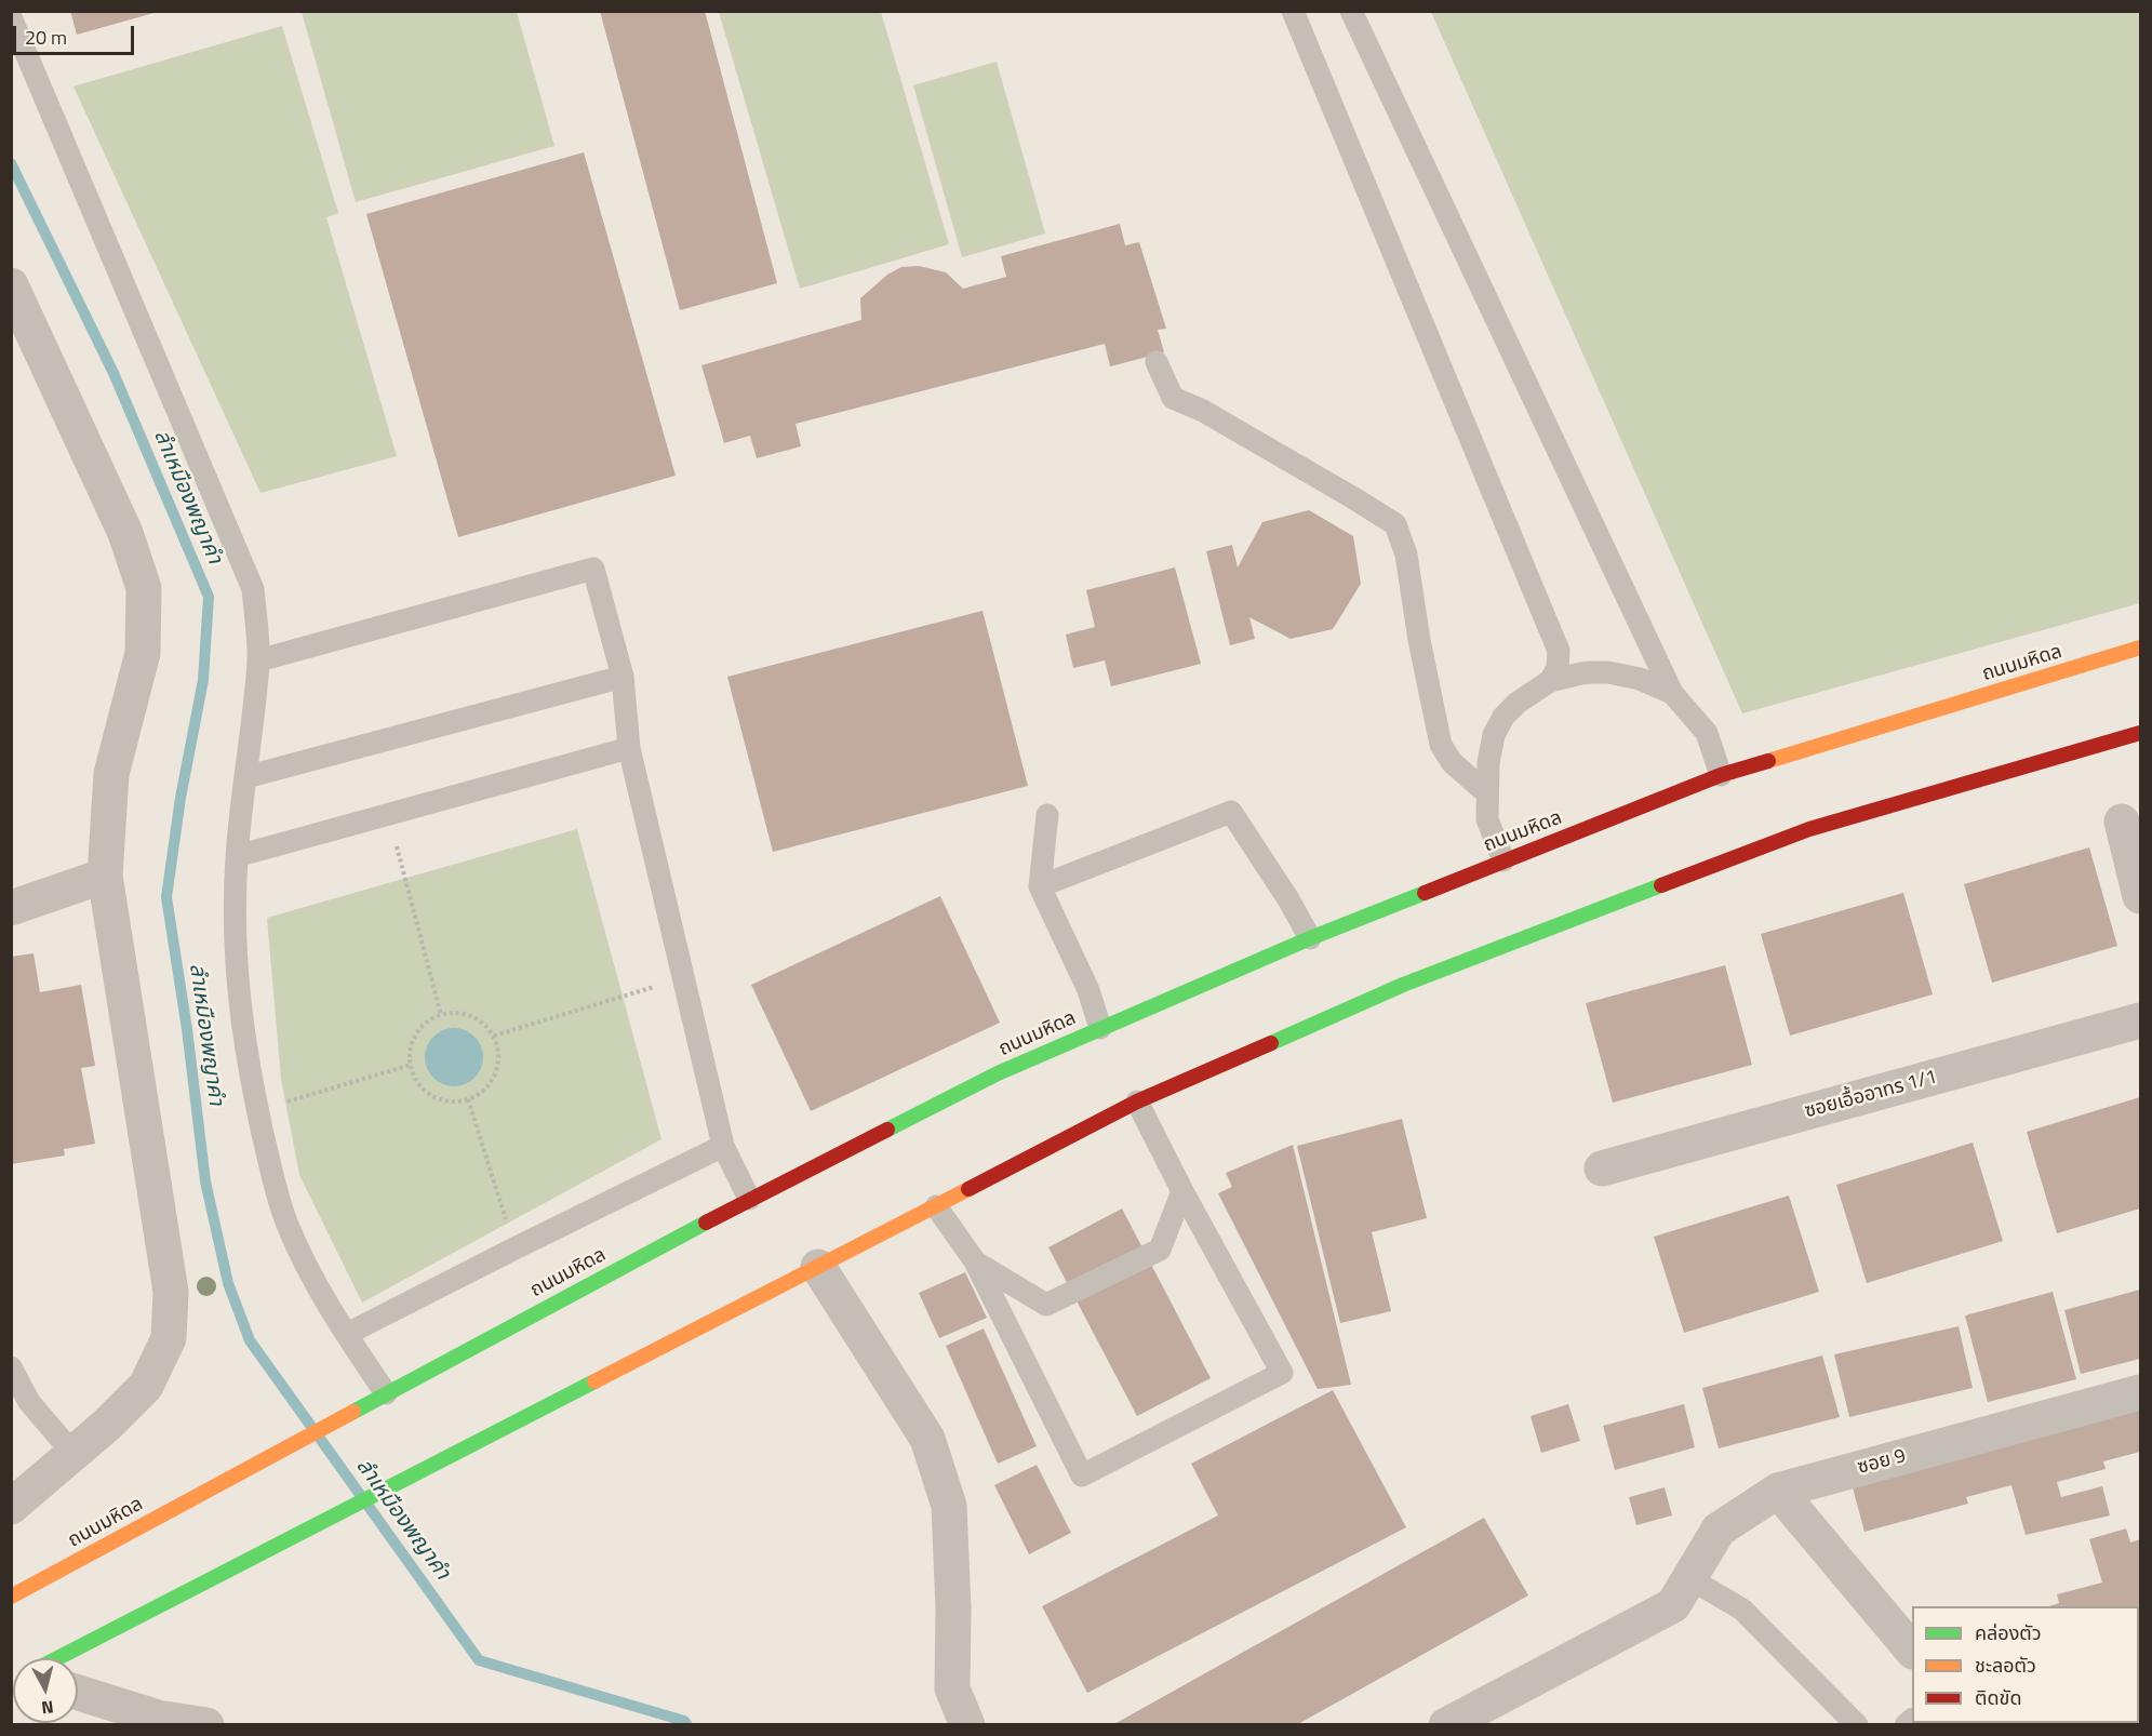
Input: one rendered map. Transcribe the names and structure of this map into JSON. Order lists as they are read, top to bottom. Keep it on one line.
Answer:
{"streets":{"main road":["ถนนมหิดล"],"street":["ซอยเอื้ออาทร 1/1","ซอย 9"]},"water":["ลำเหมืองพญาคำ"],"legend":["คล่องตัว","ชะลอตัว","ติดขัด"],"scale_bar":"20 m","north":"bottom"}
